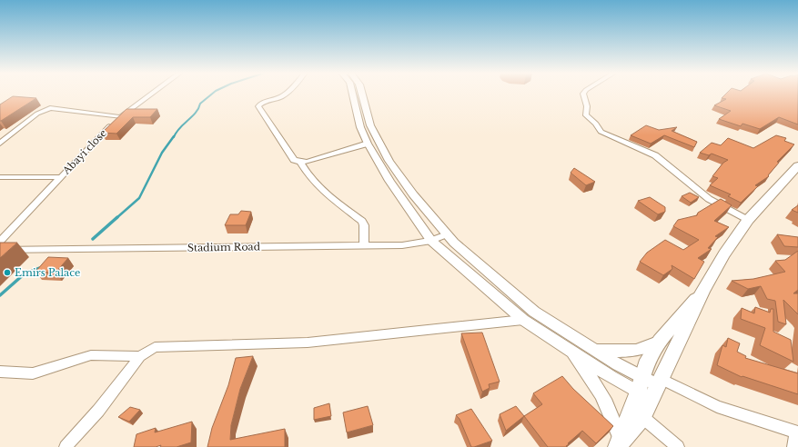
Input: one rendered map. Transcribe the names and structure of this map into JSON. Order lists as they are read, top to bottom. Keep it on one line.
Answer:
{"streets":{"street":["Abayi close","Stadium Road"]},"places":["Emirs Palace"]}
